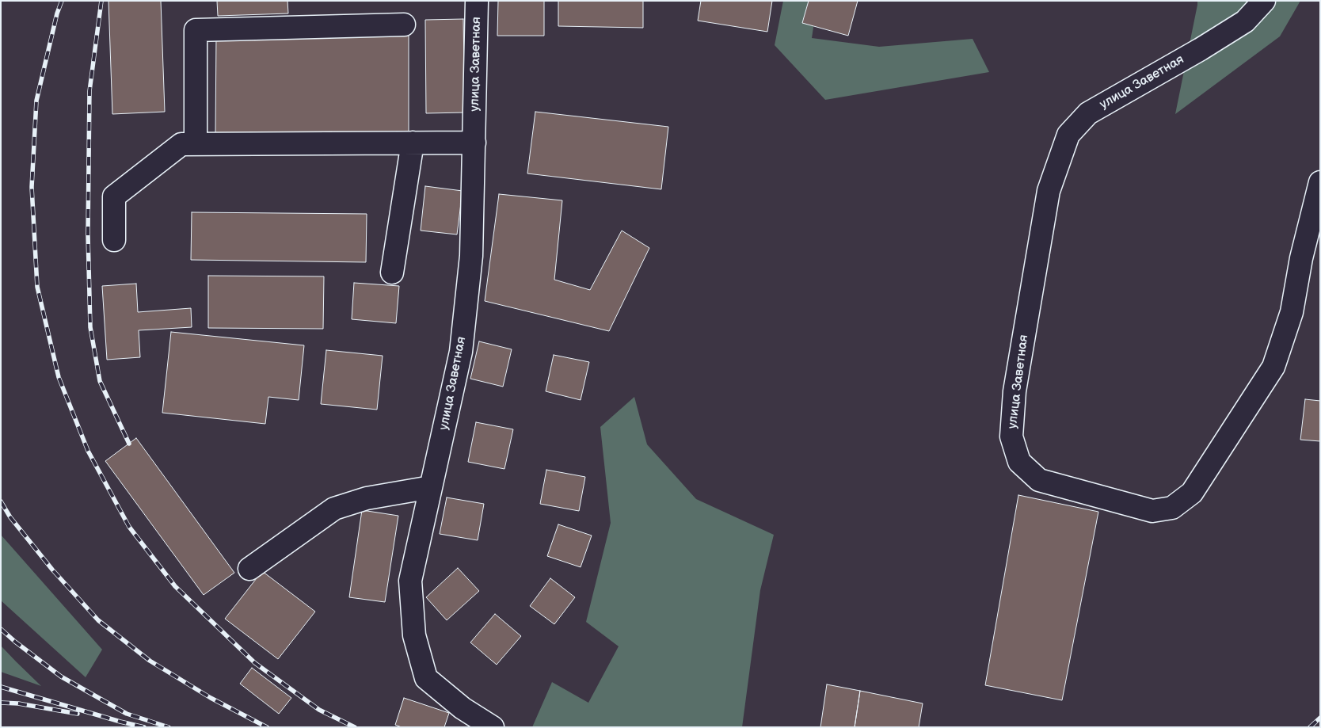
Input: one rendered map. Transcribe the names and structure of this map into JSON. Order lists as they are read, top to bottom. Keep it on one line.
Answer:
{"streets":{"street":["улица Заветная"]}}
